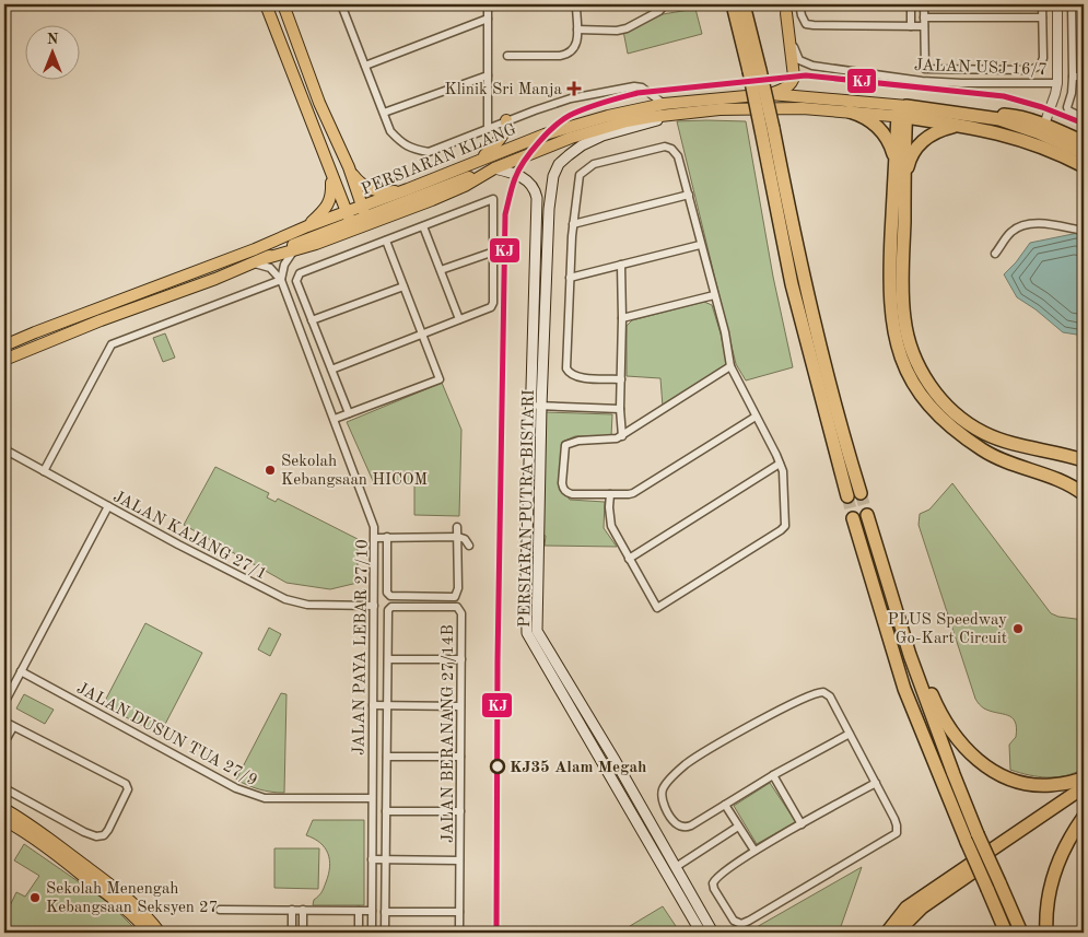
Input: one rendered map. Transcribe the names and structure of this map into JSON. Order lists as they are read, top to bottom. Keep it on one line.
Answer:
{"streets":{"main road":["PERSIARAN KLANG","PERSIARAN PUTRA BISTARI"],"street":["JALAN USJ 16/7","JALAN KAJANG 27/1","JALAN PAYA LEBAR 27/10","JALAN DUSUN TUA 27/9","JALAN BERANANG 27/14B"]},"crossings":[["PERSIARAN KLANG","PERSIARAN PUTRA BISTARI"],["JALAN KAJANG 27/1","JALAN PAYA LEBAR 27/10"],["JALAN PAYA LEBAR 27/10","JALAN DUSUN TUA 27/9"]],"places":{"health":["Klinik Sri Manja"],"other":["Sekolah Kebangsaan HICOM","PLUS Speedway Go-Kart Circuit","KJ35 Alam Megah","Sekolah Menengah Kebangsaan Seksyen 27"]},"lines":["transit line KJ"],"north":"top"}
